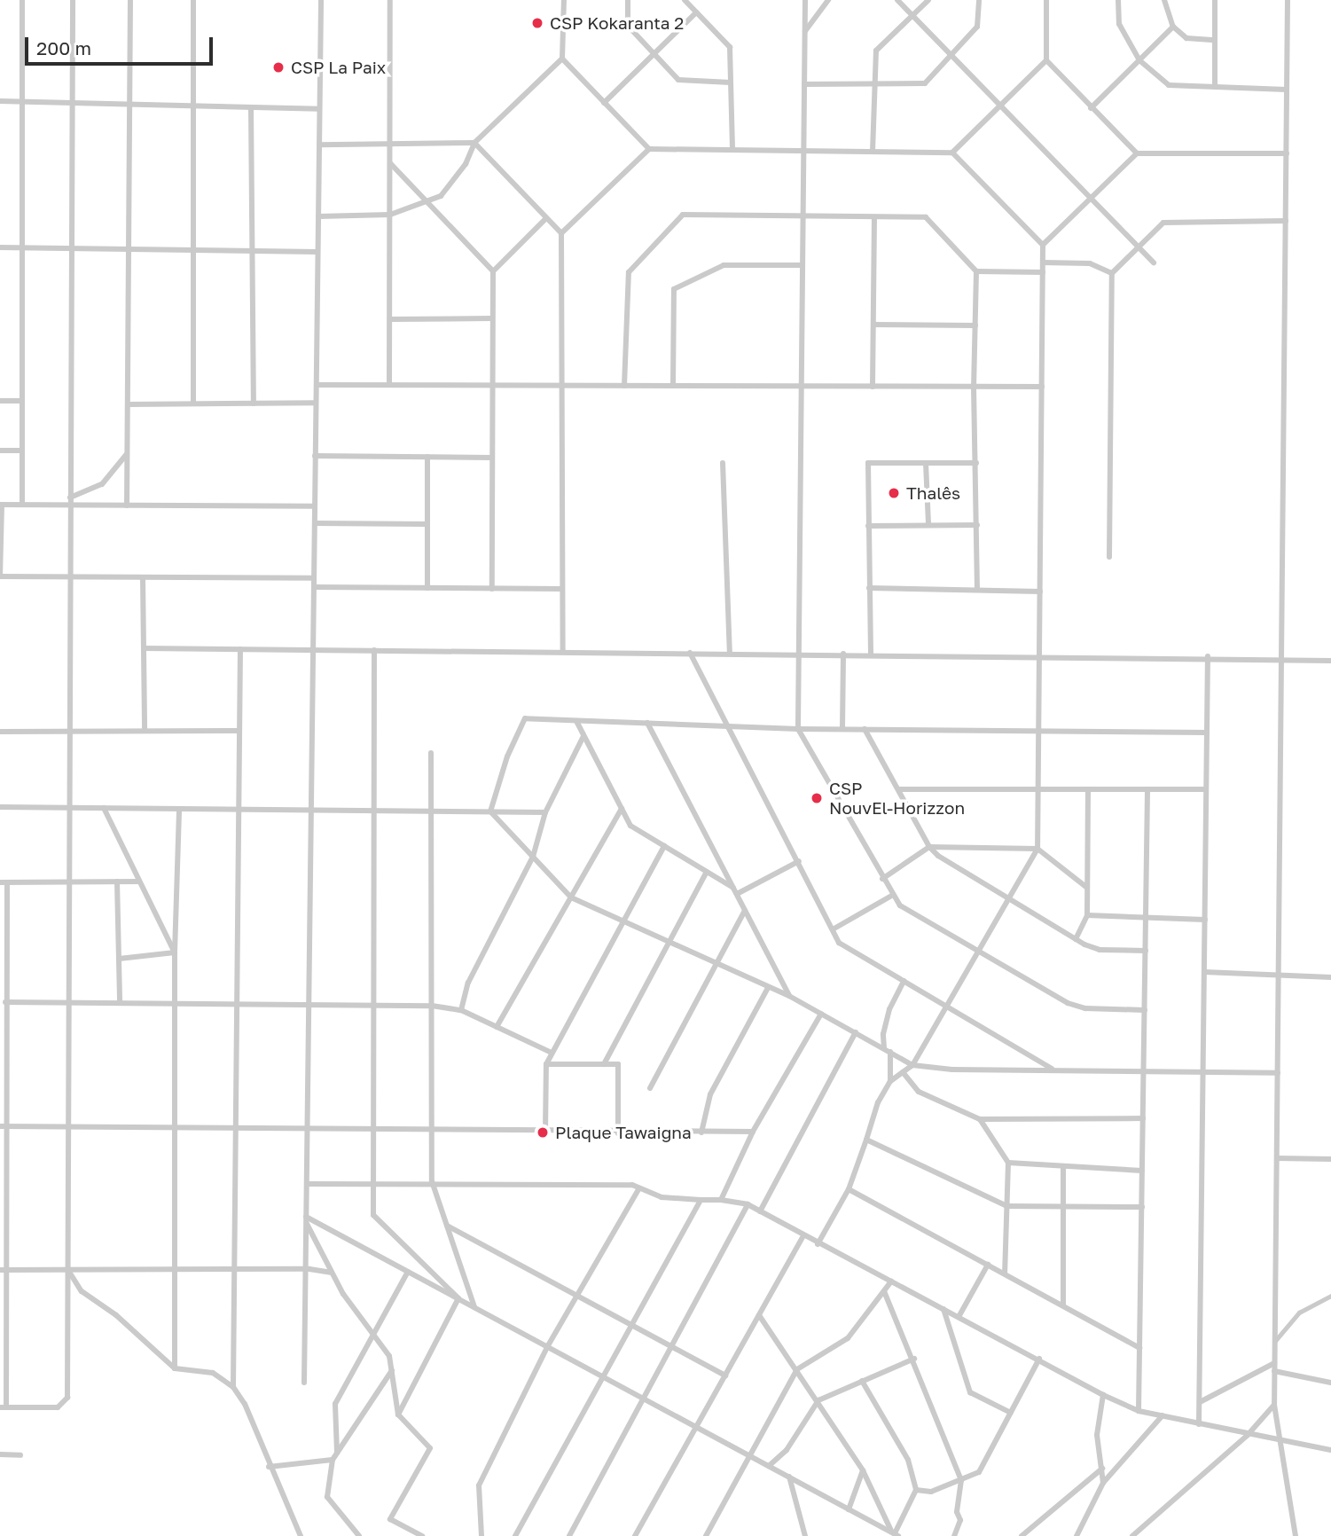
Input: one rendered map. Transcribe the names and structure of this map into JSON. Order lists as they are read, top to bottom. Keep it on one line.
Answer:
{"places":["CSP Kokaranta 2","CSP La Paix","Thalês","CSP NouvEl-Horizzon","Plaque Tawaigna"],"scale_bar":"200 m"}
